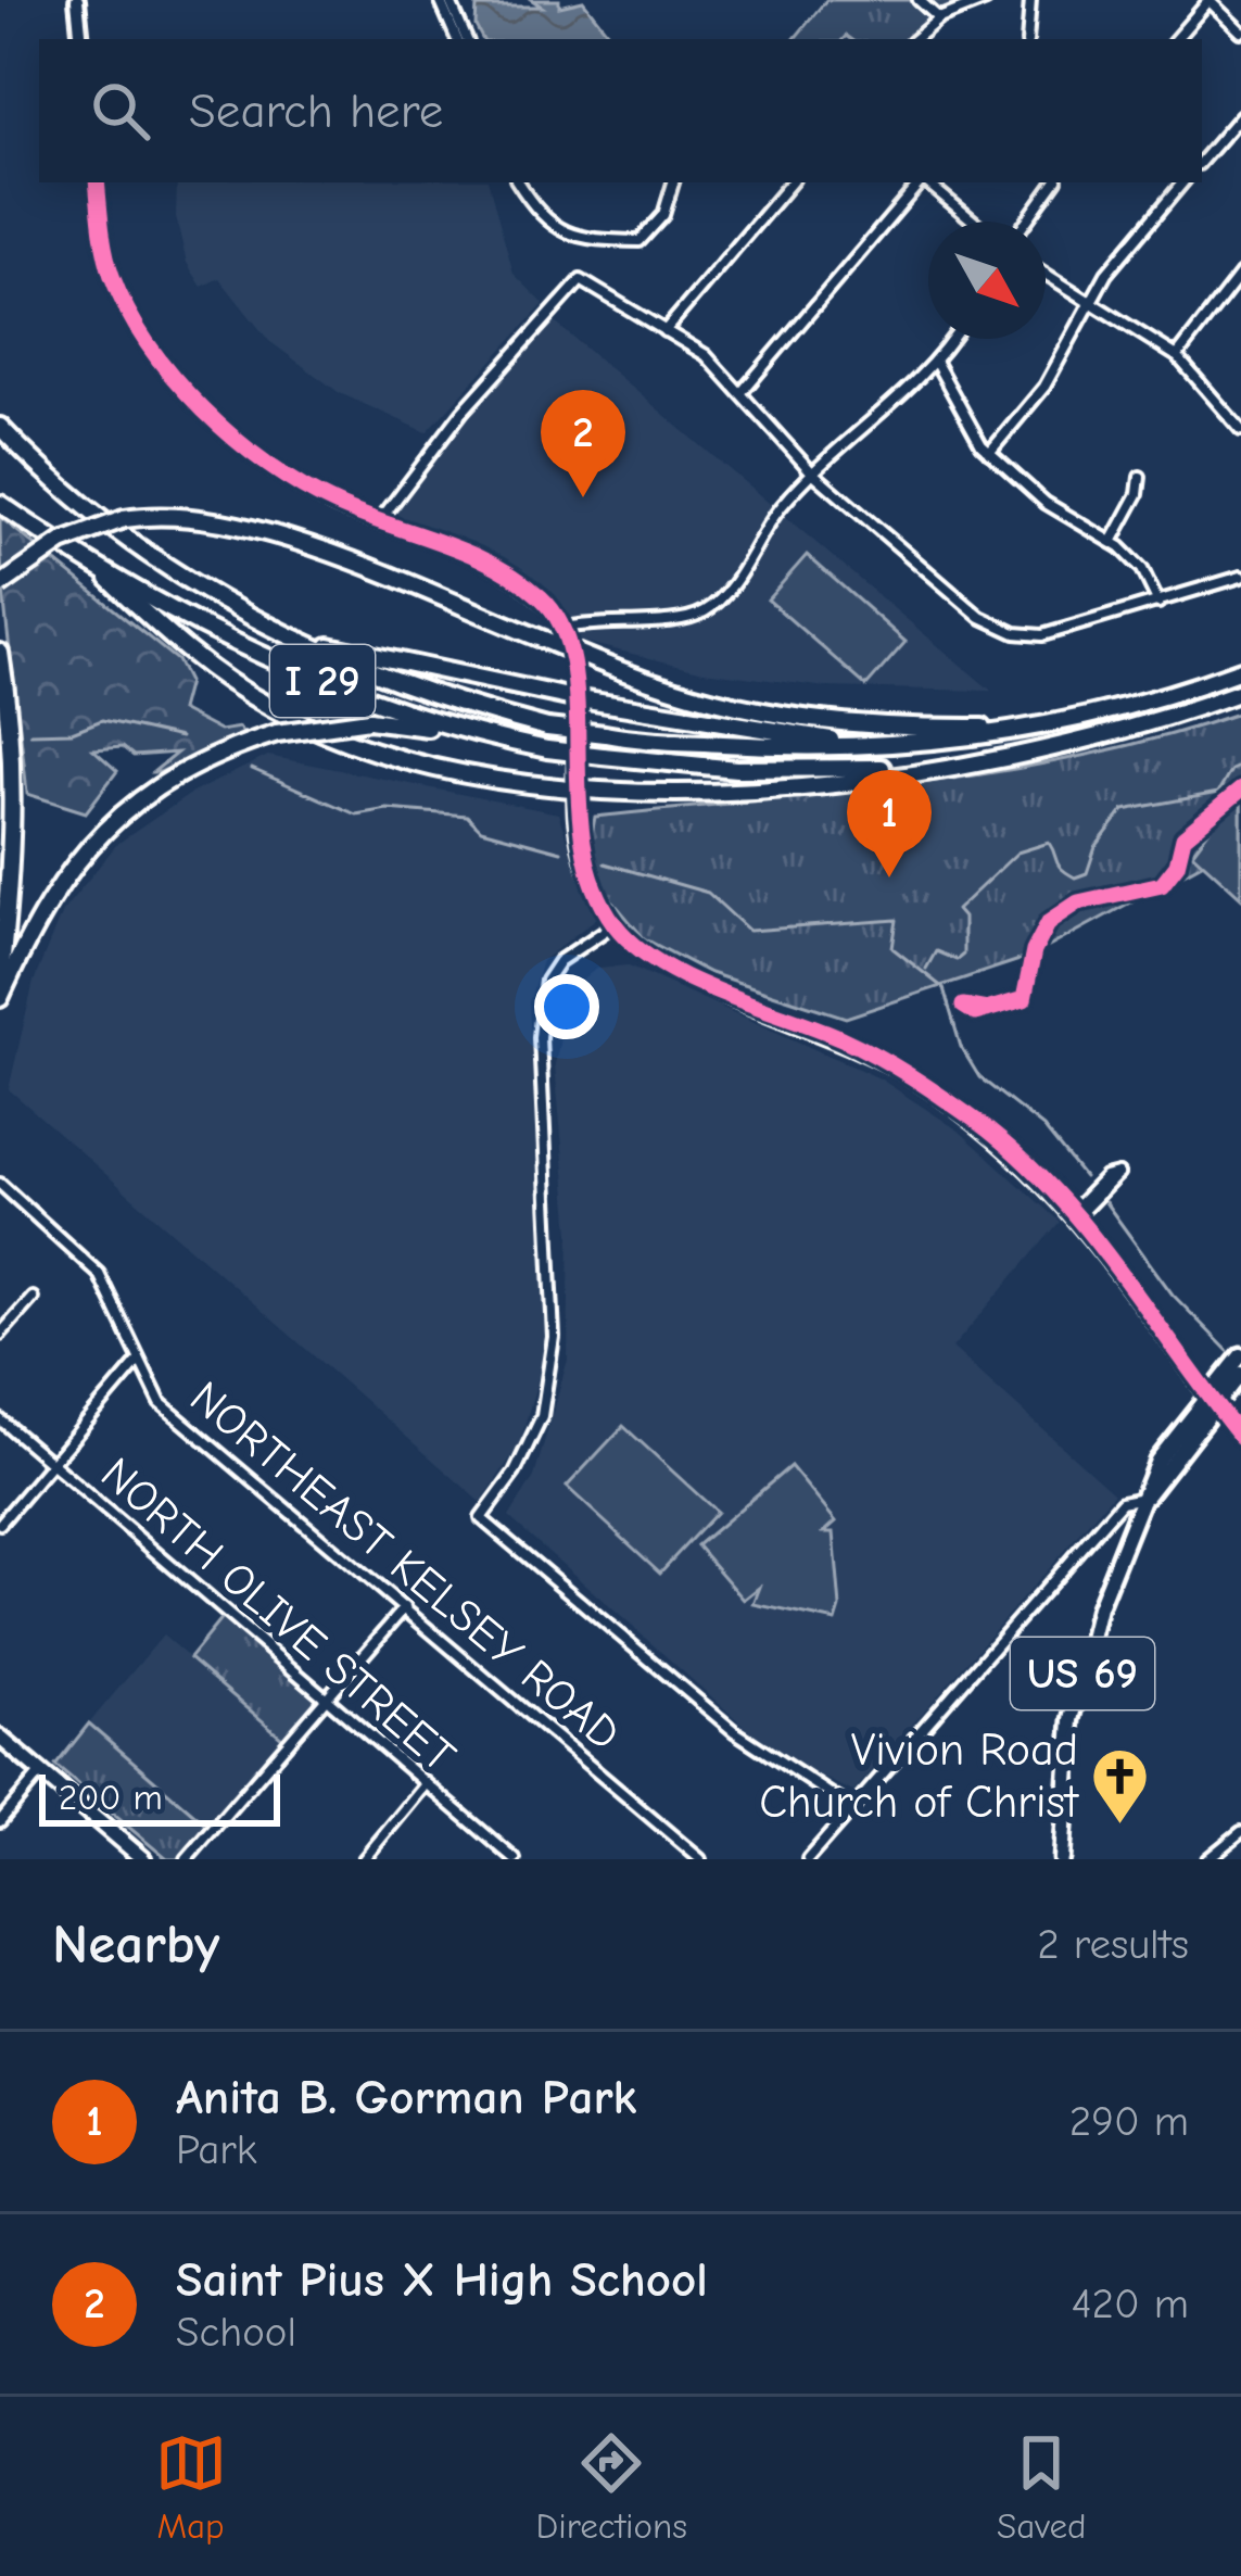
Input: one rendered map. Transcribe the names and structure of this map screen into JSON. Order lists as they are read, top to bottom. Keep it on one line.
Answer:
{"streets":{"highway":["I 29"],"main road":["US 69"],"street":["NORTHEAST KELSEY ROAD","NORTH OLIVE STREET"]},"places":{"church":["Vivion Road Church of Christ"]},"scale_bar":"200 m","north":"bottom right","page":{"search":"Search here","pins":["2","1"],"scale":"200 m","heading":["Nearby","2 results"],"list":[{"mark":"1","name":"Anita B. Gorman Park","note":"Park","value":"290 m"},{"mark":"2","name":"Saint Pius X High School","note":"School","value":"420 m"}],"nav":["Map","Directions","Saved"]}}
